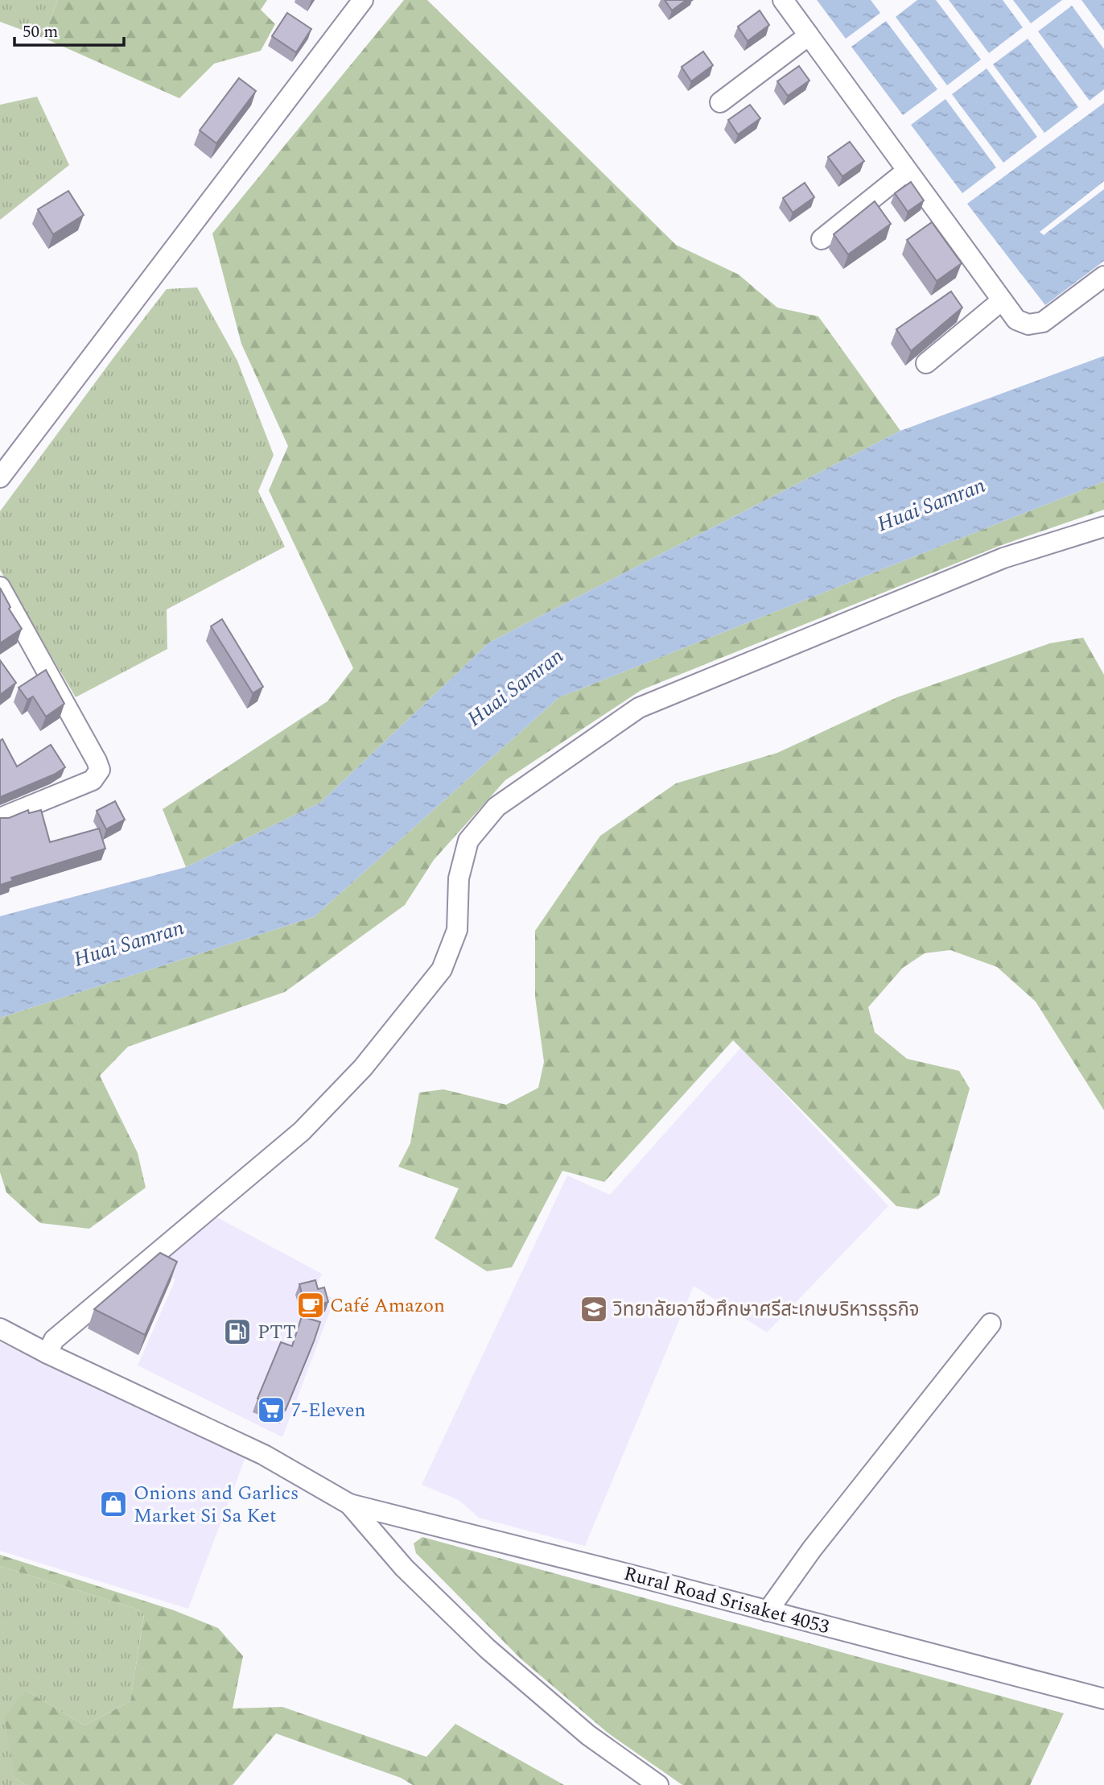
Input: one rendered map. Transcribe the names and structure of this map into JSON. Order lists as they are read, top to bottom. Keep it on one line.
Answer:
{"streets":{"street":["Rural Road Srisaket 4053"]},"water":["Huai Samran"],"places":{"cafe":["Café Amazon"],"school or university":["วิทยาลัยอาชีวศึกษาศรีสะเกษบริหารธุรกิจ"],"fuel station":["PTT"],"supermarket":["7-Eleven"],"shop":["Onions and Garlics Market Si Sa Ket"]},"scale_bar":"50 m"}
